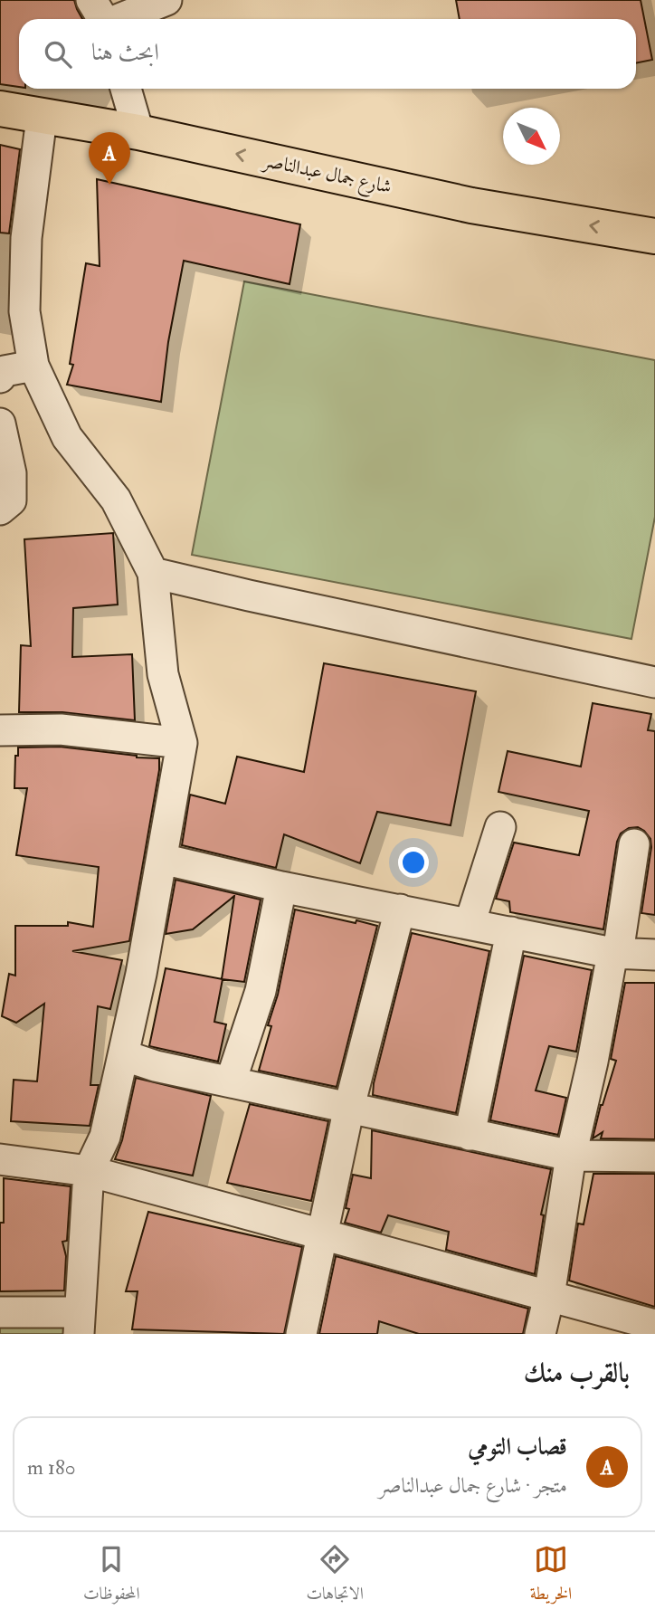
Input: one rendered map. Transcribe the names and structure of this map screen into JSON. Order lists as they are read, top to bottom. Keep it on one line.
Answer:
{"streets":{"main road":["شارع جمال عبدالناصر"]},"one_way":["شارع جمال عبدالناصر"],"north":"bottom right","page":{"search":"ابحث هنا","pins":"A","heading":"بالقرب منك","list":[{"mark":"A","name":"قصاب التومي","note":"متجر · شارع جمال عبدالناصر","value":"180 m"}],"nav":["الخريطة","الاتجاهات","المحفوظات"]}}
